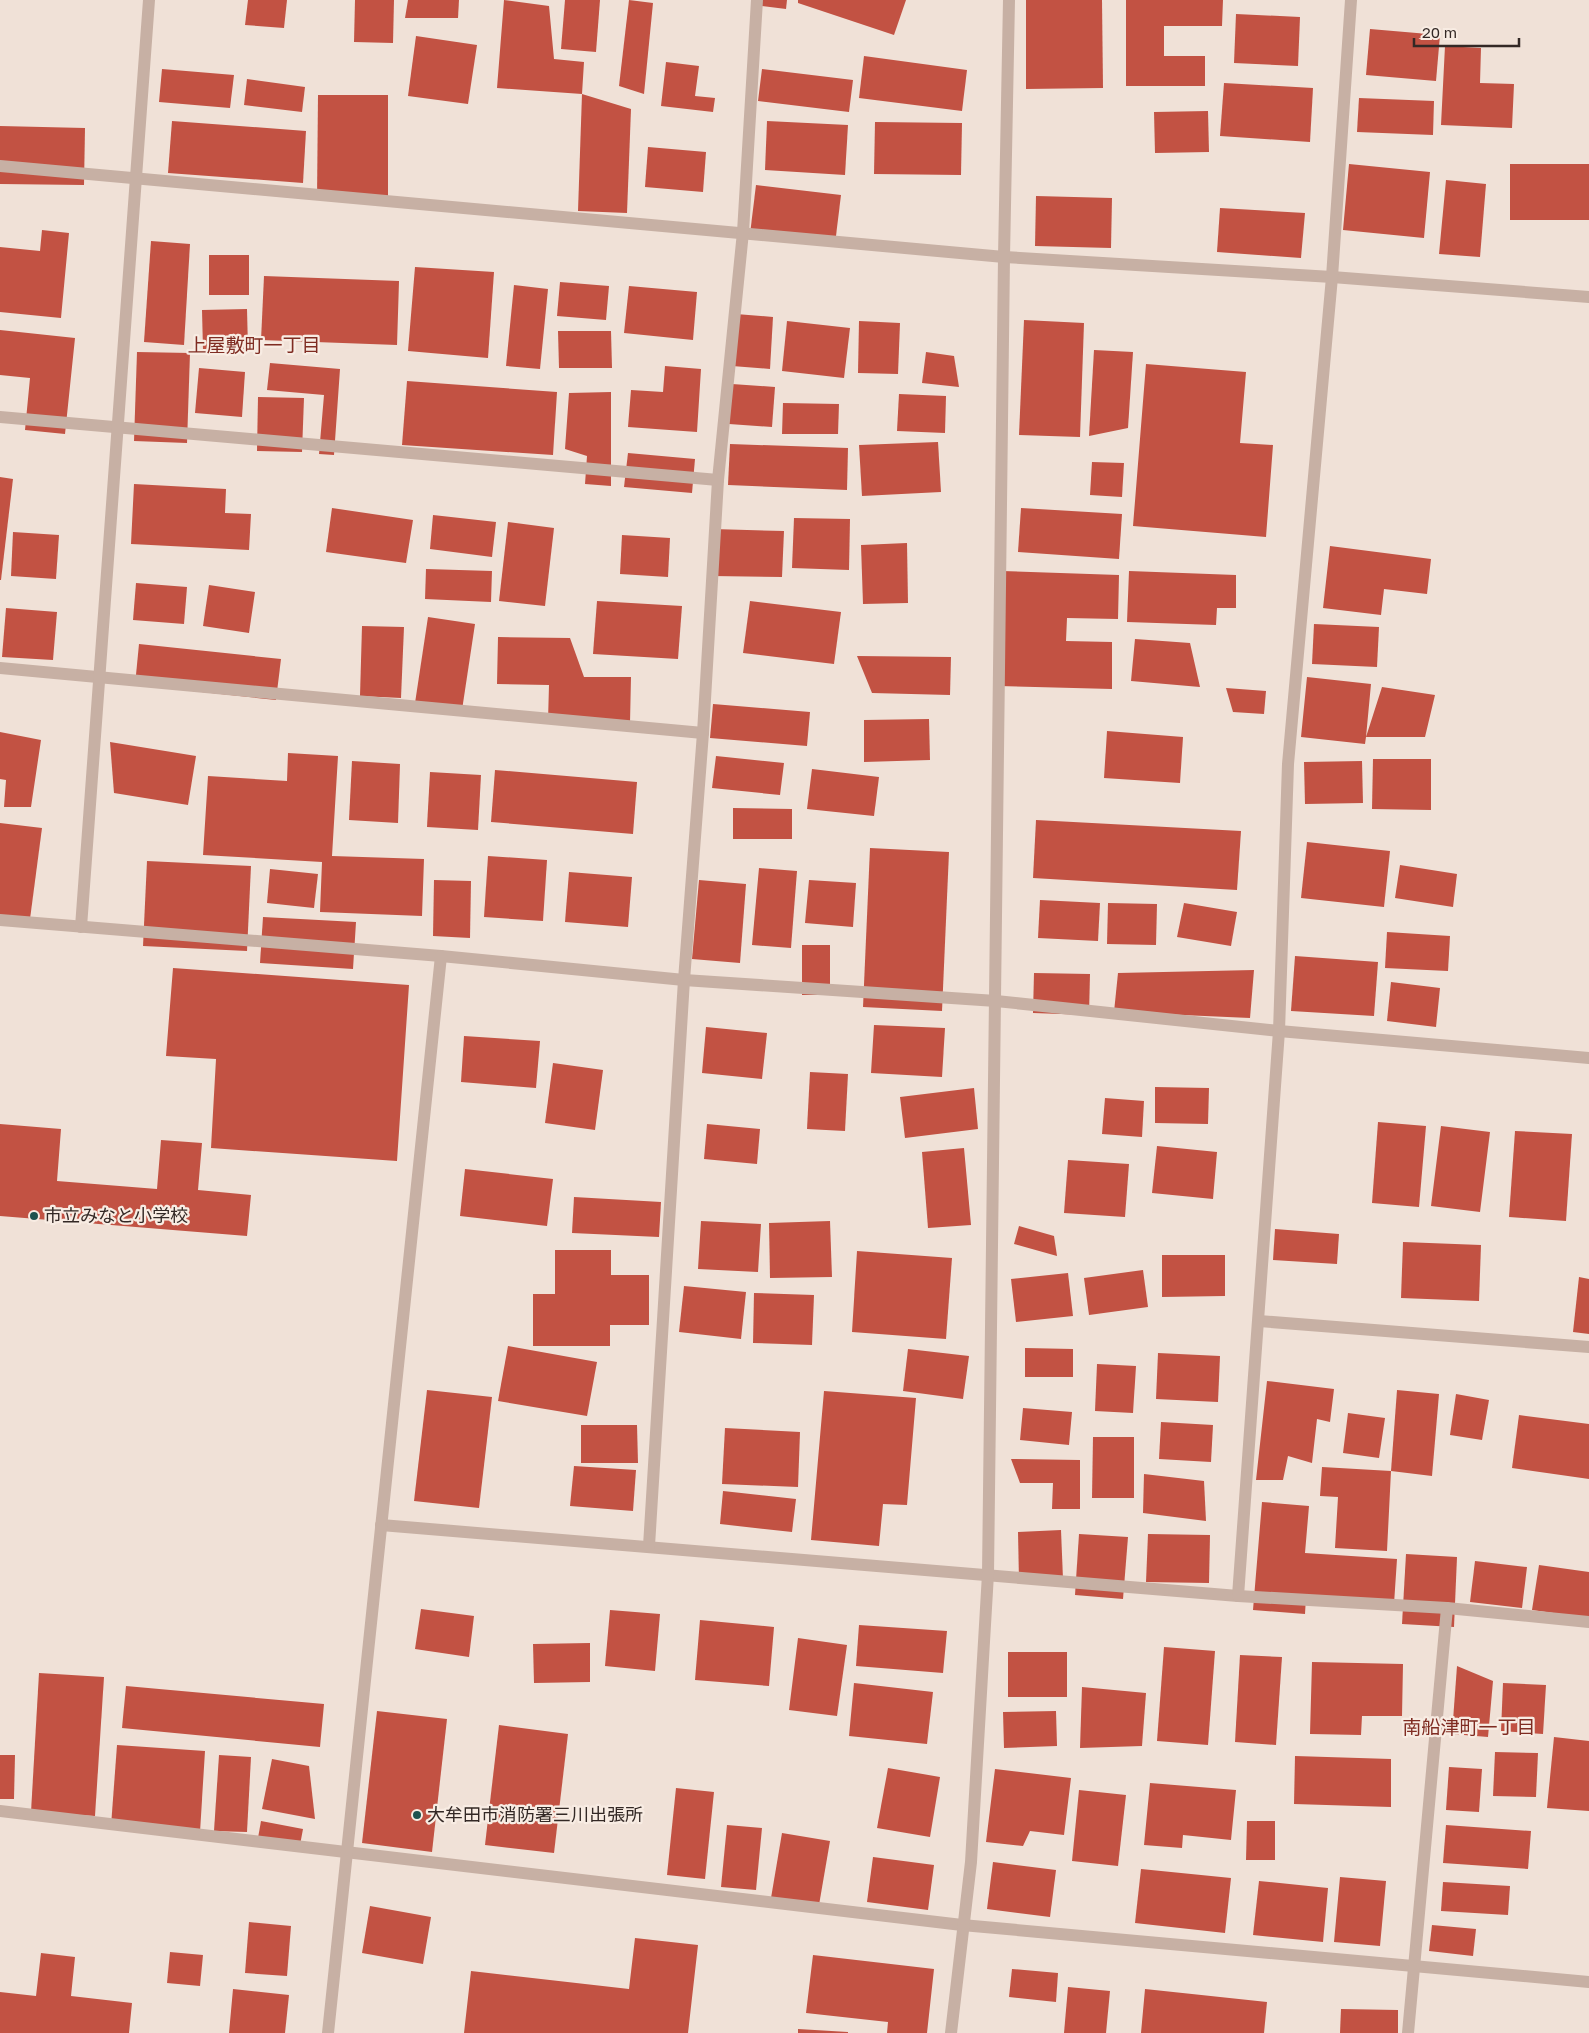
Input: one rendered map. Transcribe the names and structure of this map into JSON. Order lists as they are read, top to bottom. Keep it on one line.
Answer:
{"districts":["上屋敷町一丁目","南船津町一丁目"],"places":["市立みなと小学校","大牟田市消防署三川出張所"],"scale_bar":"20 m"}
